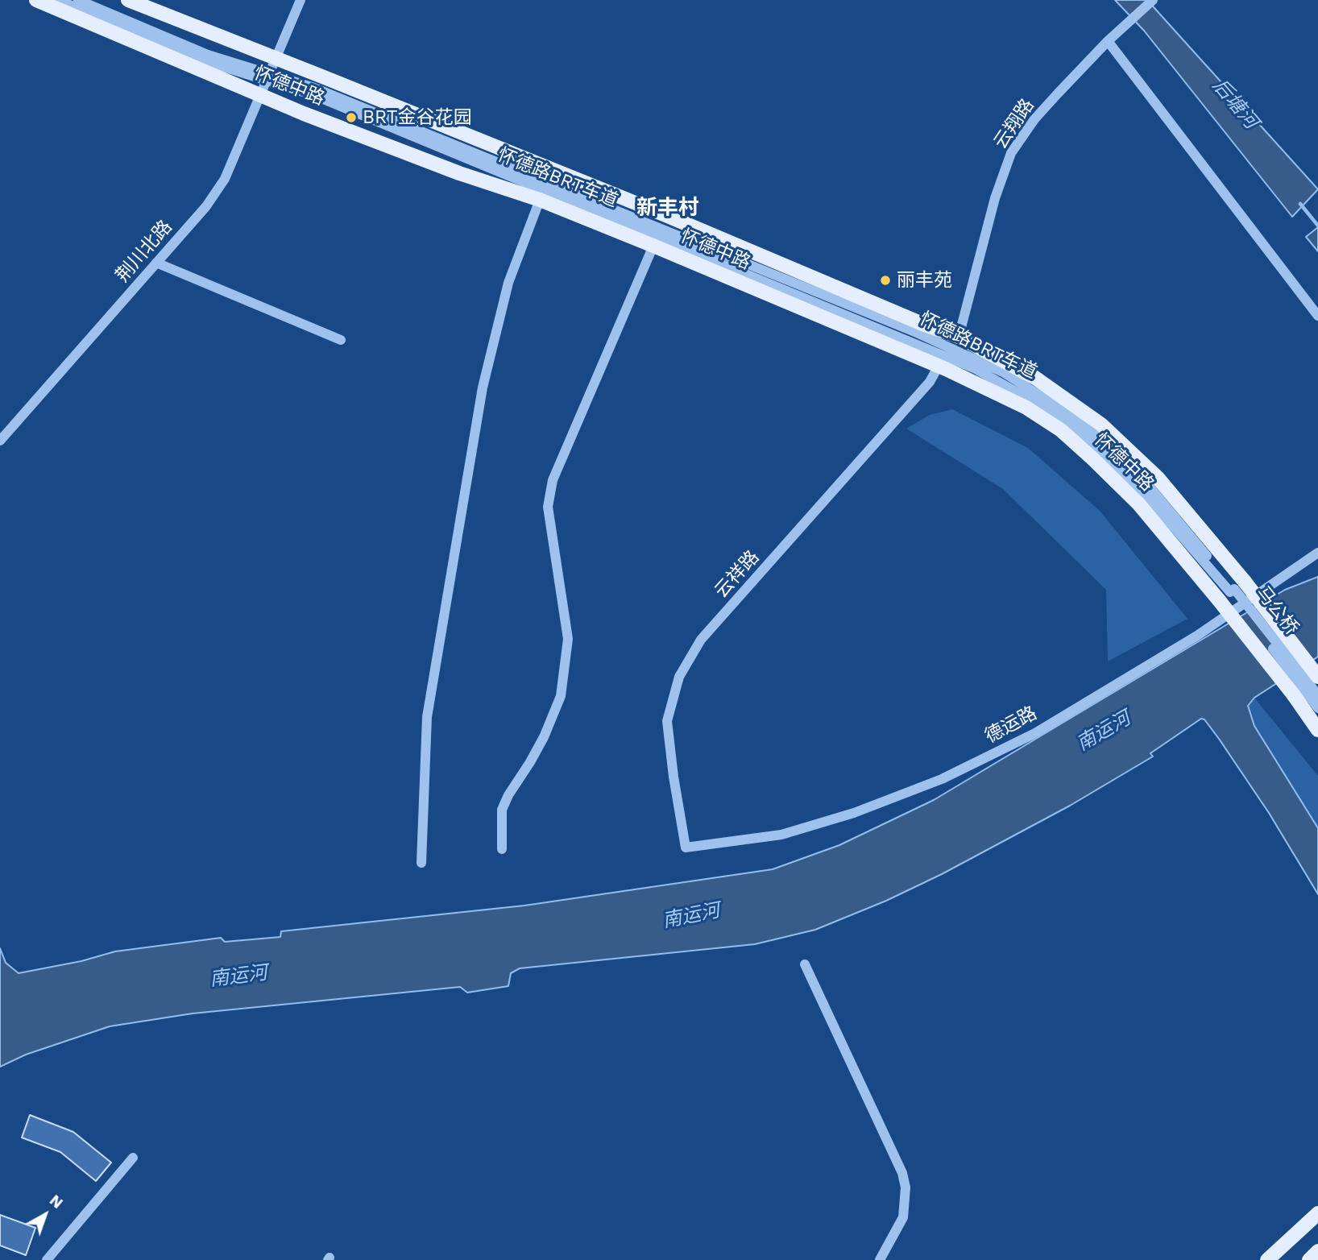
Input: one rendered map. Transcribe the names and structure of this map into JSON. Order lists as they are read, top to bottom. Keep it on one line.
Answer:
{"streets":{"main road":["怀德中路","马公桥"],"street":["云翔路","怀德路BRT车道","荆川北路","云祥路","德运路"]},"crossings":[["怀德中路","云翔路"],["怀德中路","怀德路BRT车道"],["怀德中路","荆川北路"],["怀德中路","云祥路"],["怀德中路","马公桥"],["怀德路BRT车道","荆川北路"],["怀德路BRT车道","马公桥"],["云祥路","德运路"]],"districts":["新丰村"],"water":["后塘河","南运河"],"places":["BRT金谷花园","丽丰苑"],"north":"top right"}
